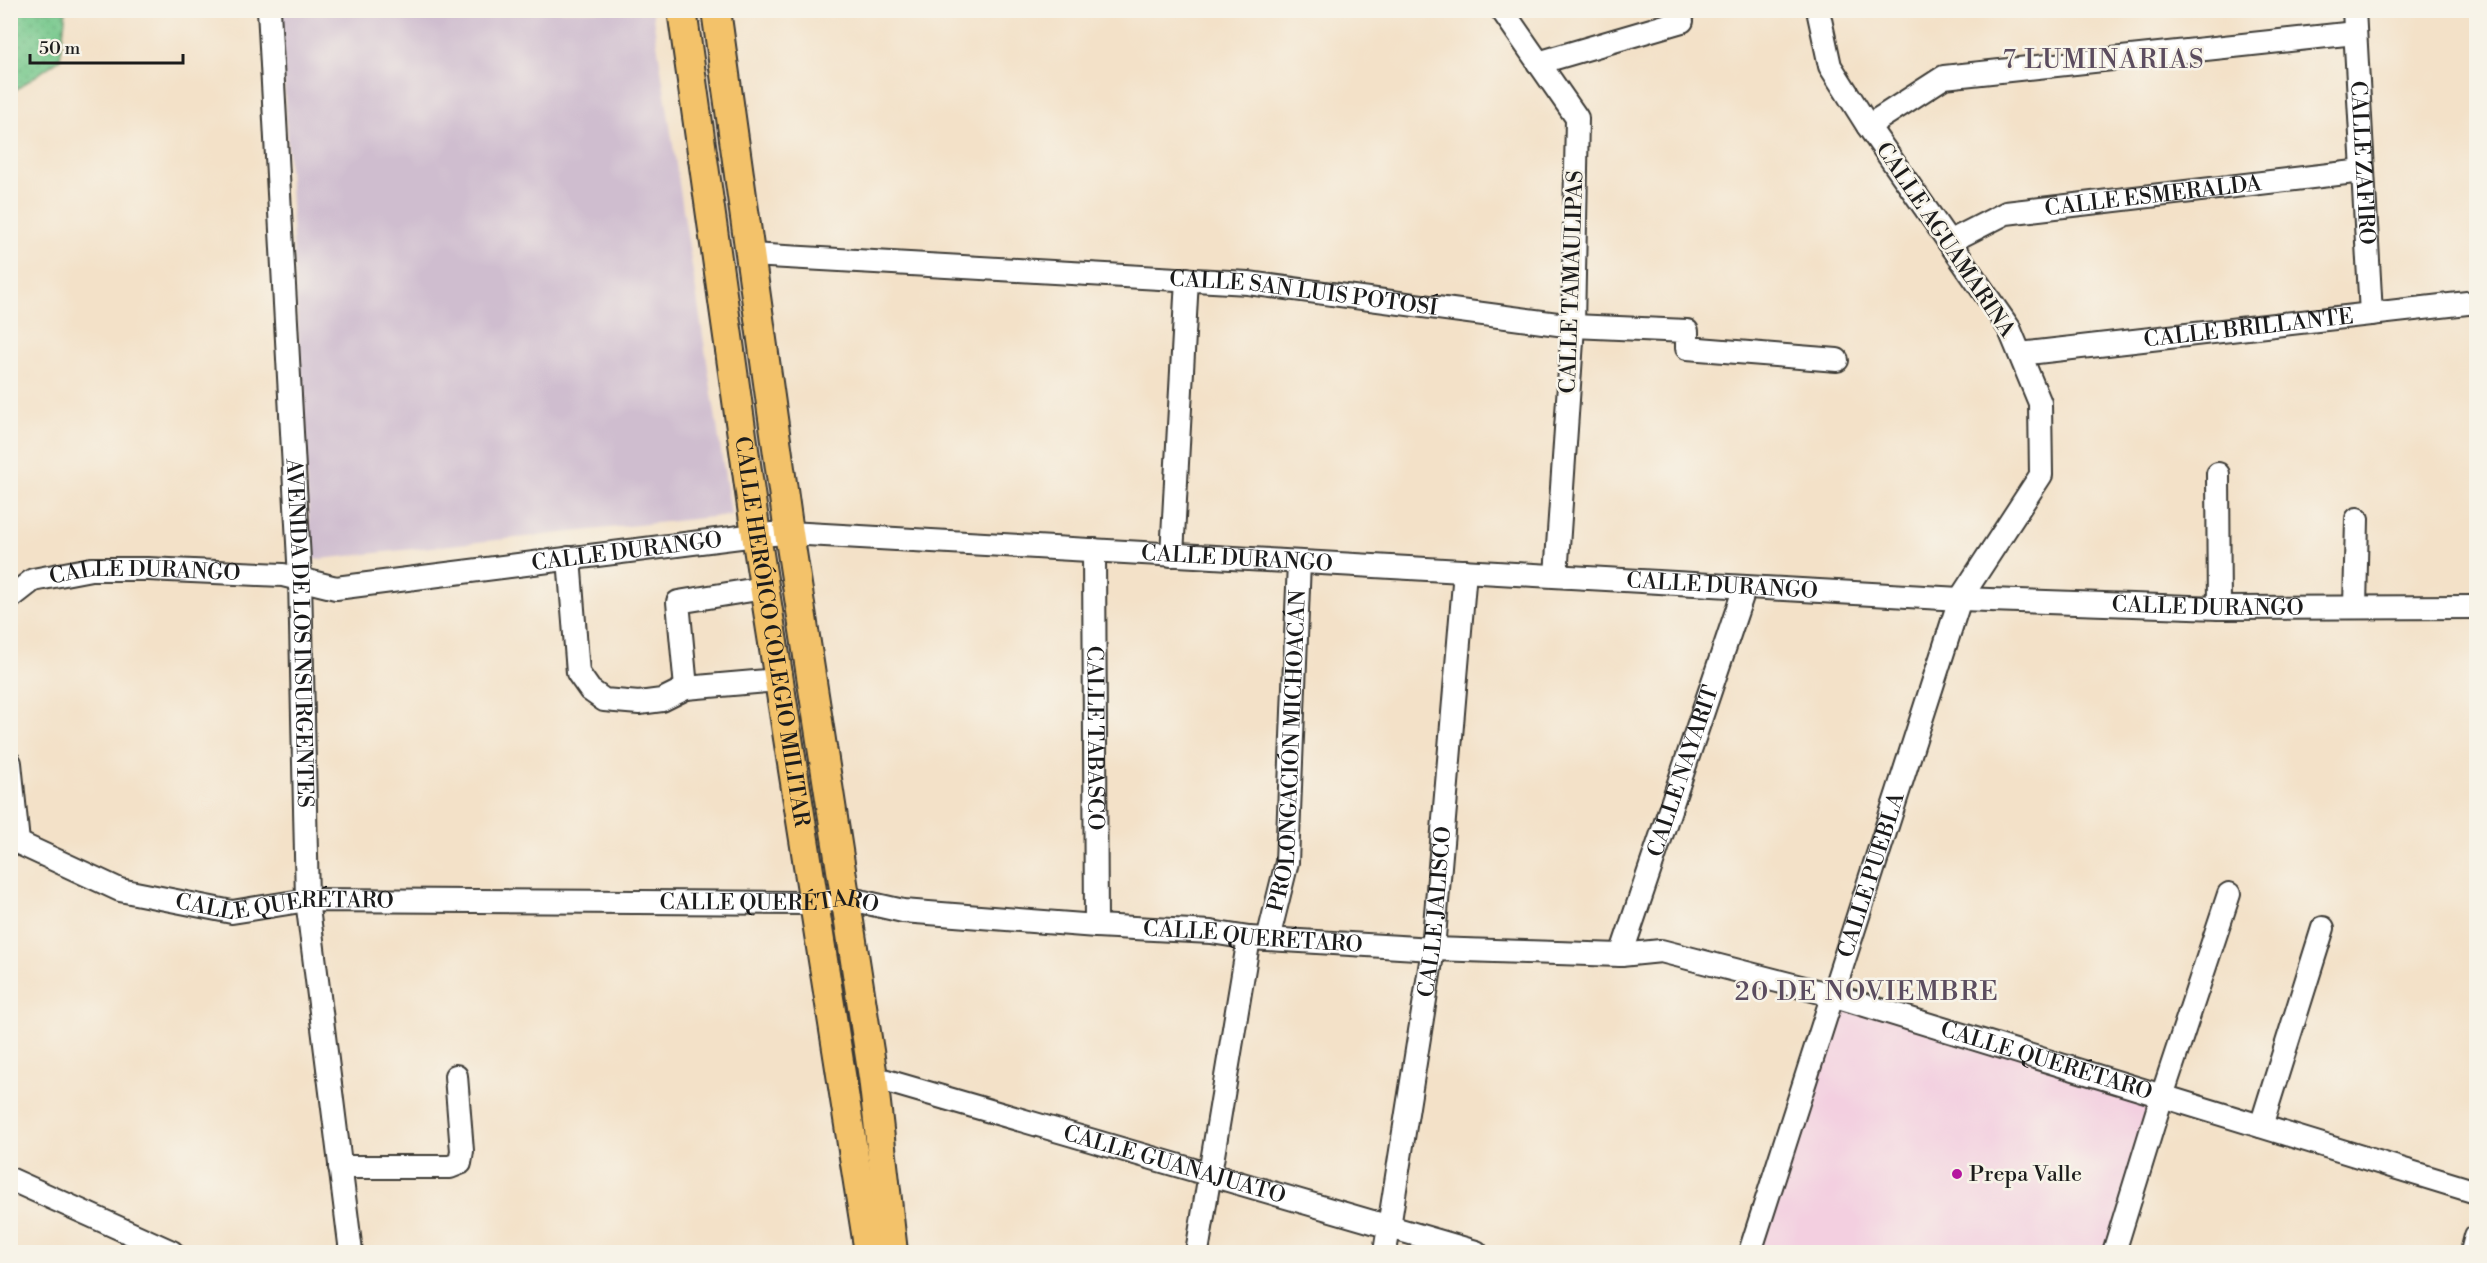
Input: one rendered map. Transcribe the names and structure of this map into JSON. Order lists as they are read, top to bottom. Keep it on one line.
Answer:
{"streets":{"main road":["CALLE HERÓICO COLEGIO MILITAR"],"street":["CALLE ZAFIRO","CALLE ESMERALDA","CALLE AGUAMARINA","CALLE TAMAULIPAS","CALLE SAN LUIS POTOSÍ","CALLE BRILLANTE","CALLE DURANGO","AVENIDA DE LOS INSURGENTES","CALLE TABASCO","PROLONGACIÓN MICHOACÁN","CALLE NAYARIT","CALLE PUEBLA","CALLE QUERÉTARO","CALLE JALISCO","CALLE GUANAJUATO"]},"crossings":[["CALLE ZAFIRO","CALLE ESMERALDA"],["CALLE ZAFIRO","CALLE BRILLANTE"],["CALLE ESMERALDA","CALLE AGUAMARINA"],["CALLE AGUAMARINA","CALLE BRILLANTE"],["CALLE AGUAMARINA","CALLE DURANGO"],["CALLE AGUAMARINA","CALLE PUEBLA"],["CALLE TAMAULIPAS","CALLE SAN LUIS POTOSÍ"],["CALLE TAMAULIPAS","CALLE DURANGO"],["CALLE SAN LUIS POTOSÍ","CALLE HERÓICO COLEGIO MILITAR"],["CALLE DURANGO","CALLE HERÓICO COLEGIO MILITAR"],["CALLE DURANGO","AVENIDA DE LOS INSURGENTES"],["CALLE DURANGO","CALLE TABASCO"],["CALLE DURANGO","PROLONGACIÓN MICHOACÁN"],["CALLE DURANGO","CALLE NAYARIT"],["CALLE DURANGO","CALLE PUEBLA"],["CALLE DURANGO","CALLE JALISCO"],["CALLE HERÓICO COLEGIO MILITAR","CALLE QUERÉTARO"],["CALLE HERÓICO COLEGIO MILITAR","CALLE GUANAJUATO"],["AVENIDA DE LOS INSURGENTES","CALLE QUERÉTARO"],["CALLE TABASCO","CALLE QUERÉTARO"],["PROLONGACIÓN MICHOACÁN","CALLE QUERÉTARO"],["PROLONGACIÓN MICHOACÁN","CALLE GUANAJUATO"],["CALLE NAYARIT","CALLE QUERÉTARO"],["CALLE PUEBLA","CALLE QUERÉTARO"],["CALLE QUERÉTARO","CALLE JALISCO"],["CALLE JALISCO","CALLE GUANAJUATO"]],"districts":["7 LUMINARIAS","20 DE NOVIEMBRE"],"places":["Prepa Valle"],"scale_bar":"50 m"}
